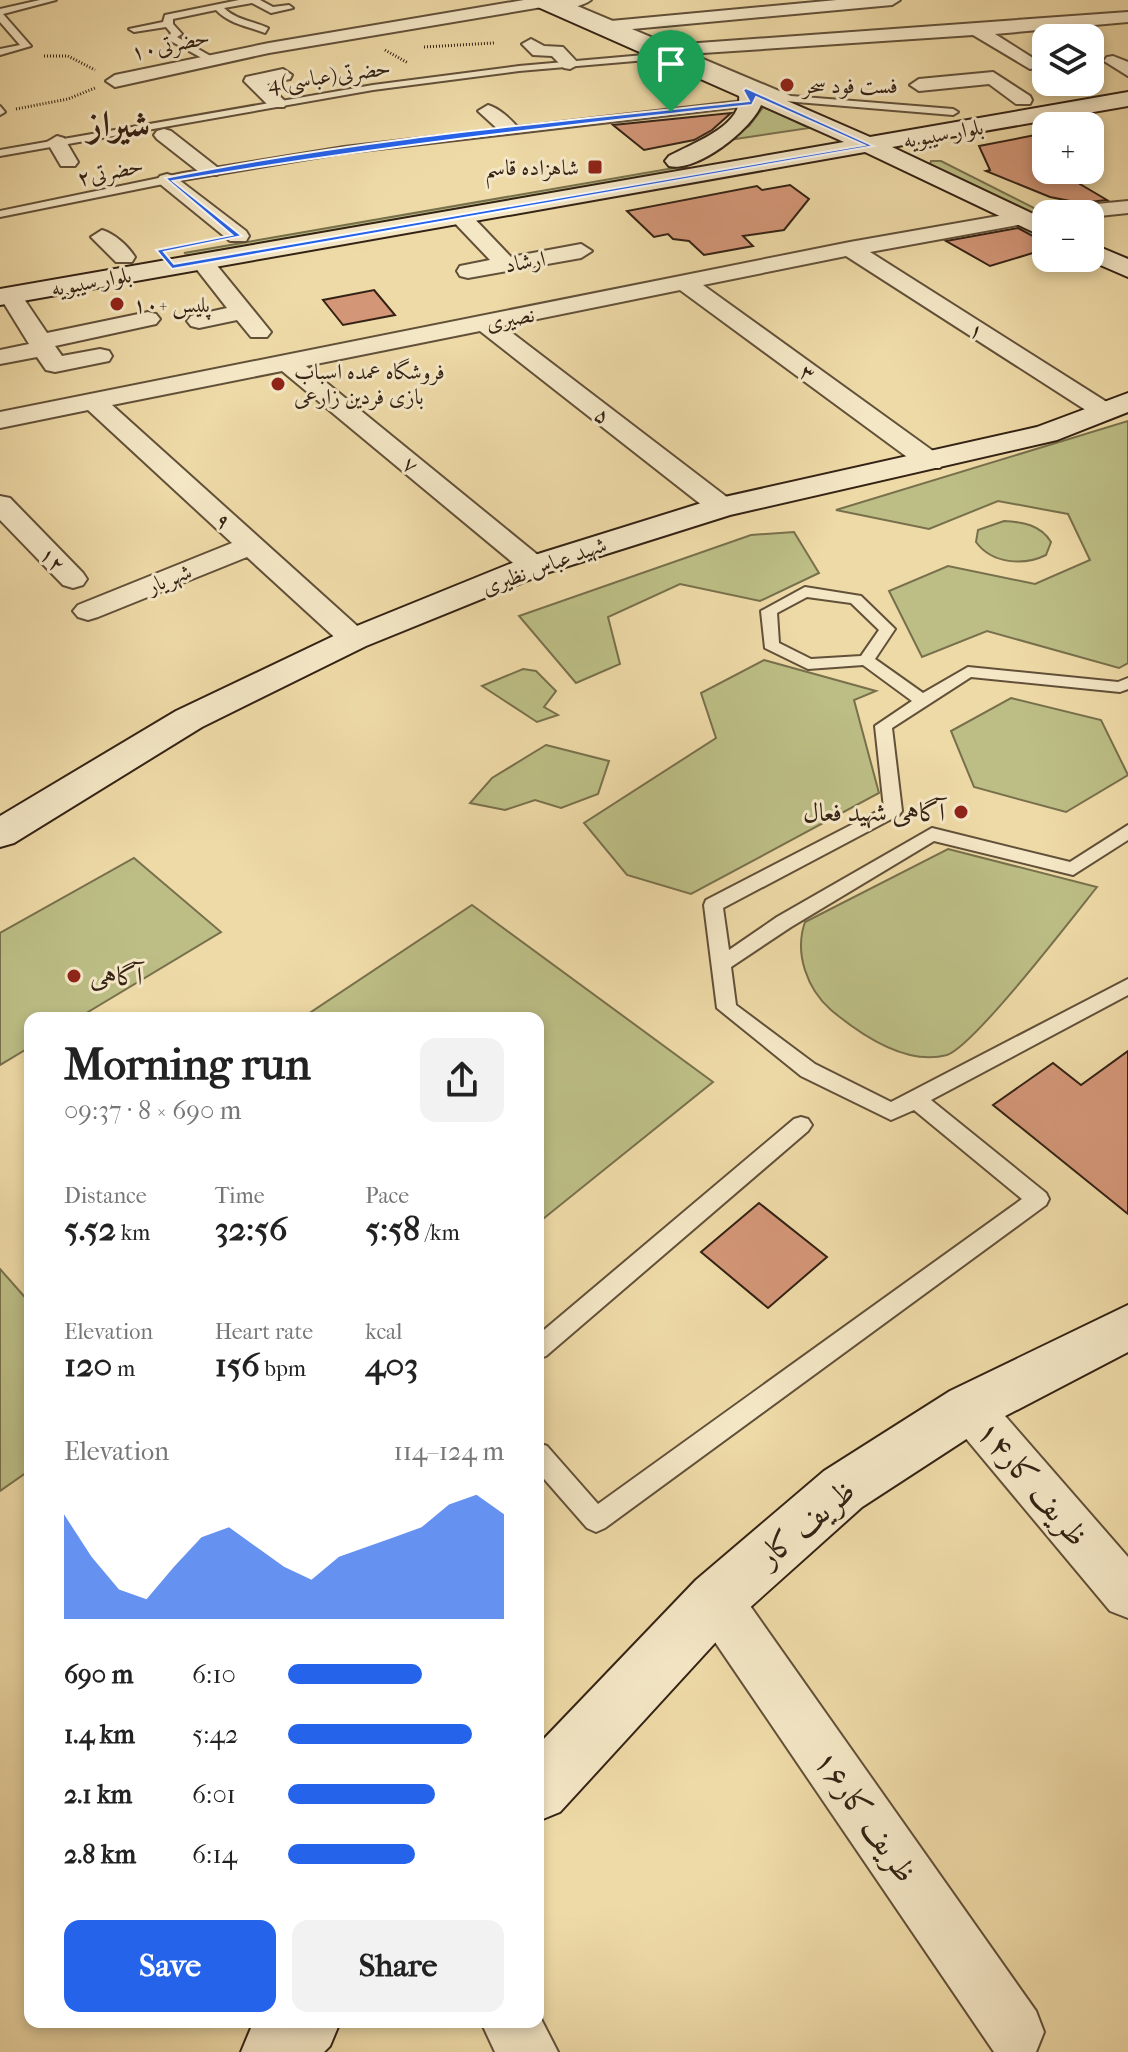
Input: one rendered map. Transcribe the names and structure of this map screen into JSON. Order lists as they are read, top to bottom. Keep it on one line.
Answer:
{"streets":{"main road":["بلوار سیبویه","شهید عباس نظیری","ظریف کار"],"street":["حضرتی۱۰","ارشاد","نصیری","۱","۳","۵","۷","۹","۱۲","شهریار","ظریف کار۱۴","ظریف کار۱۶"],"lane":["4حضرتی(عباسی)","حضرتی۲"]},"crossings":[["بلوار سیبویه","حضرتی۲"],["نصیری","۱"],["نصیری","۳"],["نصیری","۵"],["نصیری","۷"],["نصیری","۹"],["۱","شهید عباس نظیری"],["۳","شهید عباس نظیری"],["۵","شهید عباس نظیری"],["۷","شهید عباس نظیری"],["۹","شهید عباس نظیری"],["۹","شهریار"],["ظریف کار۱۴","ظریف کار"],["ظریف کار","ظریف کار۱۶"]],"districts":["شیراز"],"places":{"other":["فست فود سحر","پلیس +۱۰","فروشگاه عمده اسباب بازی فردین زارعی","آگاهی شهید فعال","آگاهی"],"transit":["شاهزاده قاسم"]},"page":{"map_buttons":["+","−"],"heading":["Morning run","09:37 · 8 × 690 m"],"stats":[["Distance","5.52 km"],["Time","32:56"],["Pace","5:58 /km"],["Elevation","120 m"],["Heart rate","156 bpm"],["kcal","403"]],"chart":["Elevation","114–124 m"],"list":[{"name":"690 m","note":"6:10"},{"name":"1.4 km","note":"5:42"},{"name":"2.1 km","note":"6:01"},{"name":"2.8 km","note":"6:14"}],"buttons":["Save","Share"]}}
